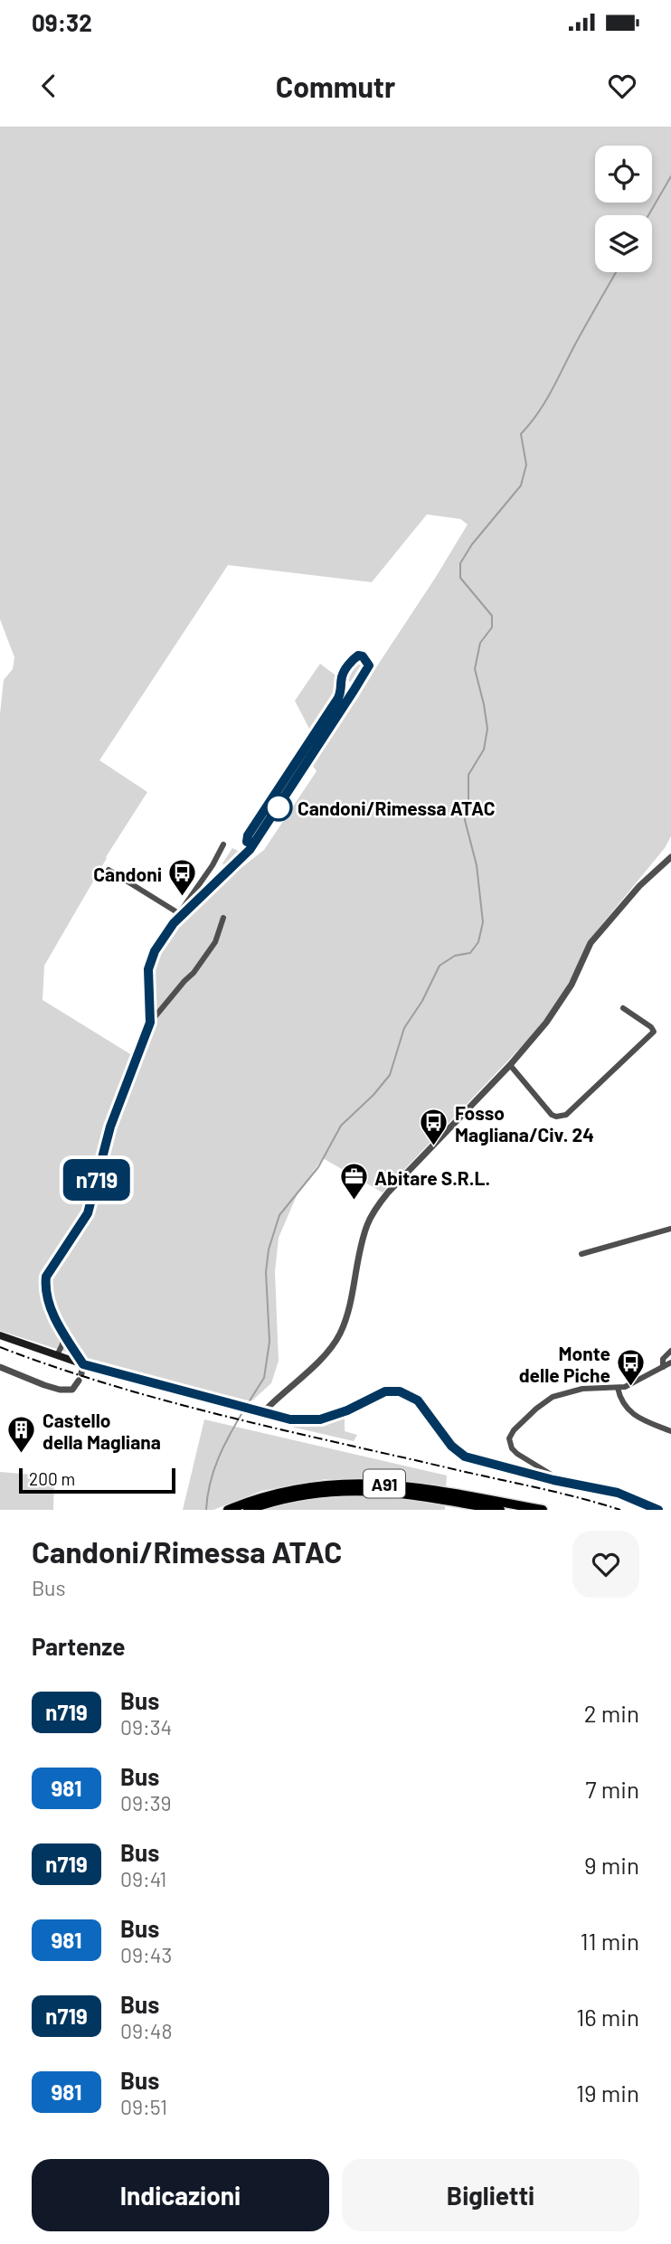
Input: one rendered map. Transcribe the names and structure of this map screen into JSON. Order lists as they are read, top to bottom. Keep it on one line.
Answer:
{"streets":{"highway":["A91"]},"places":{"other":["Candoni/Rimessa ATAC"],"bus stop":["Candoni","Fosso Magliana/Civ. 24","Monte delle Piche"],"office":["Abitare S.R.L."],"building":["Castello della Magliana"]},"lines":["bus line n719"],"scale_bar":"200 m","page":{"status":"09:32","header":"Commutr","on_map":"n719","scale":"200 m","heading":[["Candoni/Rimessa ATAC","Bus"],"Partenze"],"list":[{"mark":"n719","name":"Bus","note":"09:34","value":"2 min"},{"mark":"981","name":"Bus","note":"09:39","value":"7 min"},{"mark":"n719","name":"Bus","note":"09:41","value":"9 min"},{"mark":"981","name":"Bus","note":"09:43","value":"11 min"},{"mark":"n719","name":"Bus","note":"09:48","value":"16 min"},{"mark":"981","name":"Bus","note":"09:51","value":"19 min"}],"buttons":["Indicazioni","Biglietti"]}}
